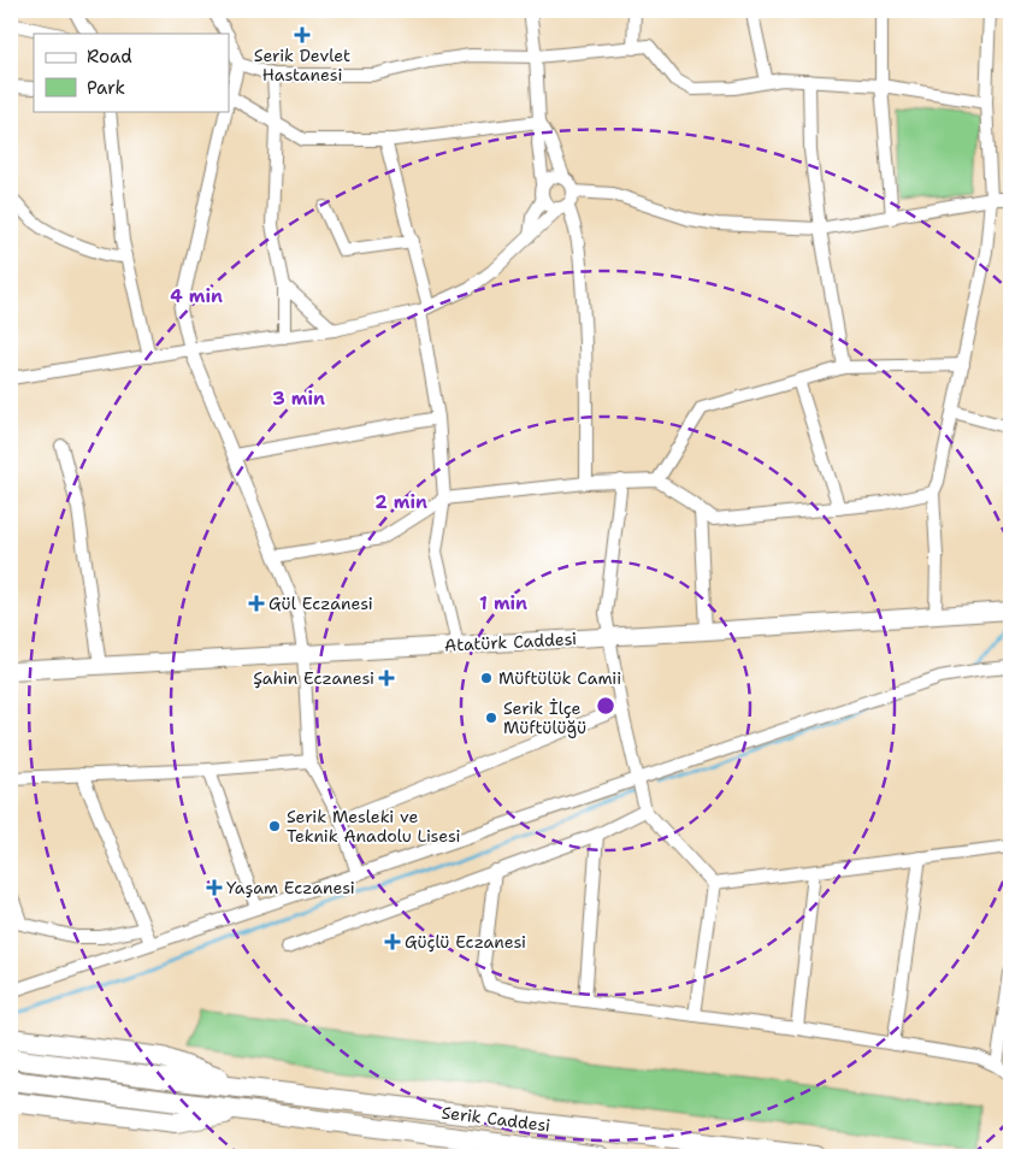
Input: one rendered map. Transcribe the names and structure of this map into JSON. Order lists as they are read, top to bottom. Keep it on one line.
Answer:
{"streets":{"highway":["Serik Caddesi"],"main road":["Atatürk Caddesi"]},"places":{"health":["Serik Devlet Hastanesi","Gül Eczanesi","Şahin Eczanesi","Yaşam Eczanesi","Güçlü Eczanesi"],"other":["Müftülük Camii","Serik İlçe Müftülüğü","Serik Mesleki ve Teknik Anadolu Lisesi"]},"legend":["Road","Park"],"rings":["4 min","3 min","2 min","1 min"]}
